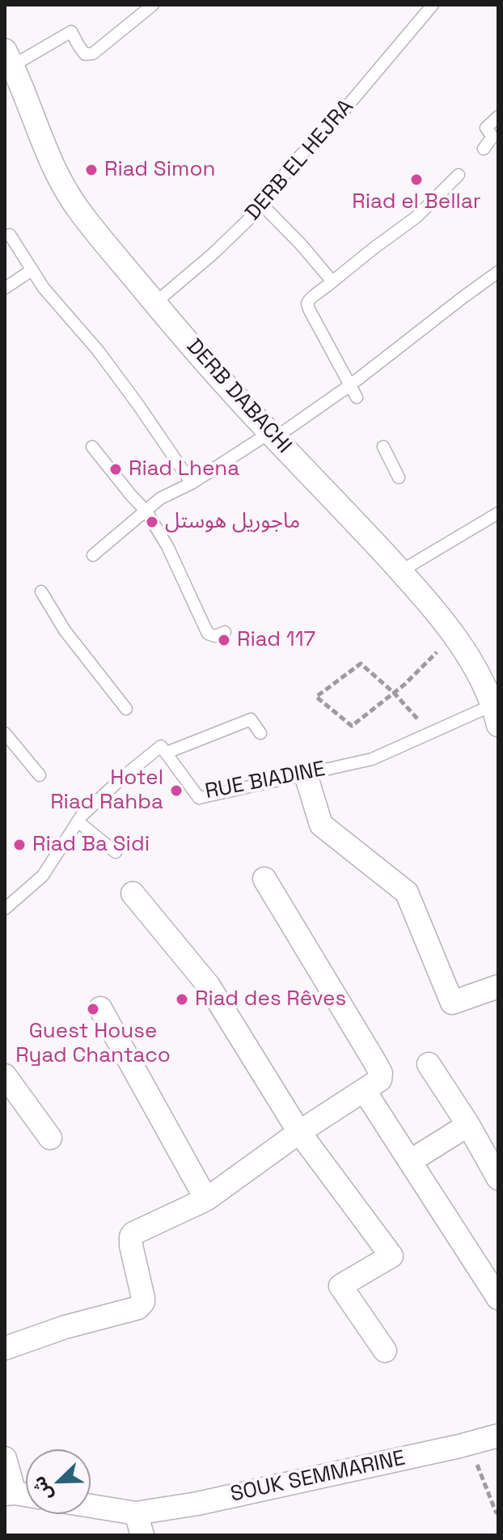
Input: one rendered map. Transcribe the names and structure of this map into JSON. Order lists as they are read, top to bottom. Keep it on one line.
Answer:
{"streets":{"street":["DERB DABACHI","SOUK SEMMARINE"],"lane":["DERB EL HEJRA","RUE BIADINE"]},"crossings":[["DERB EL HEJRA","DERB DABACHI"],["DERB DABACHI","RUE BIADINE"]],"places":["Riad Simon","Riad el Bellar","Riad Lhena","ماجوريل هوستل","Riad 117","Hotel Riad Rahba","Riad Ba Sidi","Riad des Rêves","Guest House Ryad Chantaco"],"north":"bottom left"}
